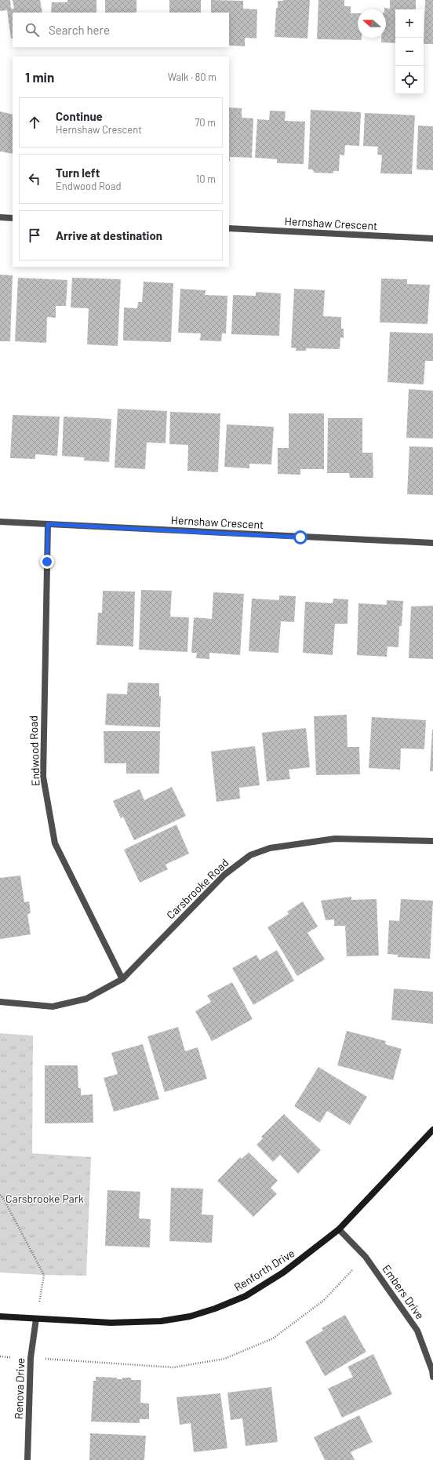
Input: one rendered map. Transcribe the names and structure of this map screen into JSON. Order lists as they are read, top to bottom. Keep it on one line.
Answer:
{"streets":{"street":["Hernshaw Crescent","Endwood Road","Carsbrooke Road","Renforth Drive","Embers Drive","Renova Drive"]},"crossings":[["Hernshaw Crescent","Endwood Road"],["Endwood Road","Carsbrooke Road"],["Renforth Drive","Embers Drive"],["Renforth Drive","Renova Drive"]],"parks":["Carsbrooke Park"],"north":"left","page":{"map_buttons":["+","−"],"search":"Search here","heading":["1 min","Walk · 80 m"],"list":[["Continue","Hernshaw Crescent","70 m"],["Turn left","Endwood Road","10 m"],"Arrive at destination"]}}
